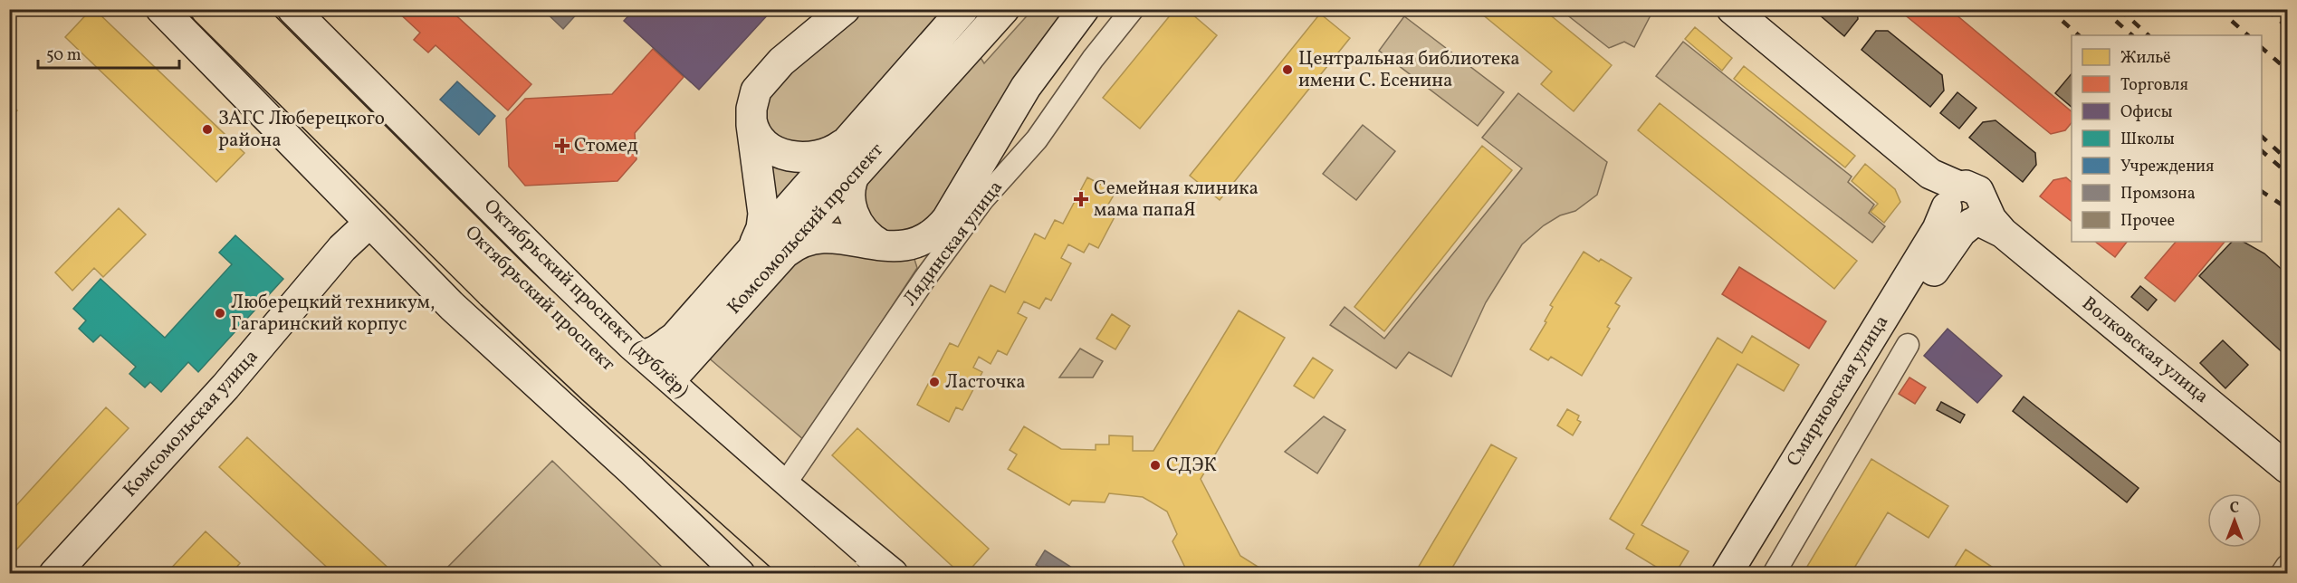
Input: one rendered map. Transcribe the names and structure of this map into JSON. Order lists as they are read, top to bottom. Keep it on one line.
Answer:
{"streets":{"main road":["Комсомольский проспект","Лядинская улица","Октябрьский проспект","Октябрьский проспект (дублёр)","Волковская улица","Смирновская улица","Комсомольская улица"]},"crossings":[["Комсомольский проспект","Лядинская улица"],["Комсомольский проспект","Октябрьский проспект (дублёр)"],["Лядинская улица","Октябрьский проспект (дублёр)"],["Волковская улица","Смирновская улица"]],"places":{"other":["Центральная библиотека имени С. Есенина","ЗАГС Люберецкого района","Люберецкий техникум, Гагаринский корпус","Ласточка","СДЭК"],"health":["Стомед","Семейная клиника мама папаЯ"]},"legend":["Жильё","Торговля","Офисы","Школы","Учреждения","Промзона","Прочее"],"scale_bar":"50 m","north":"top"}
